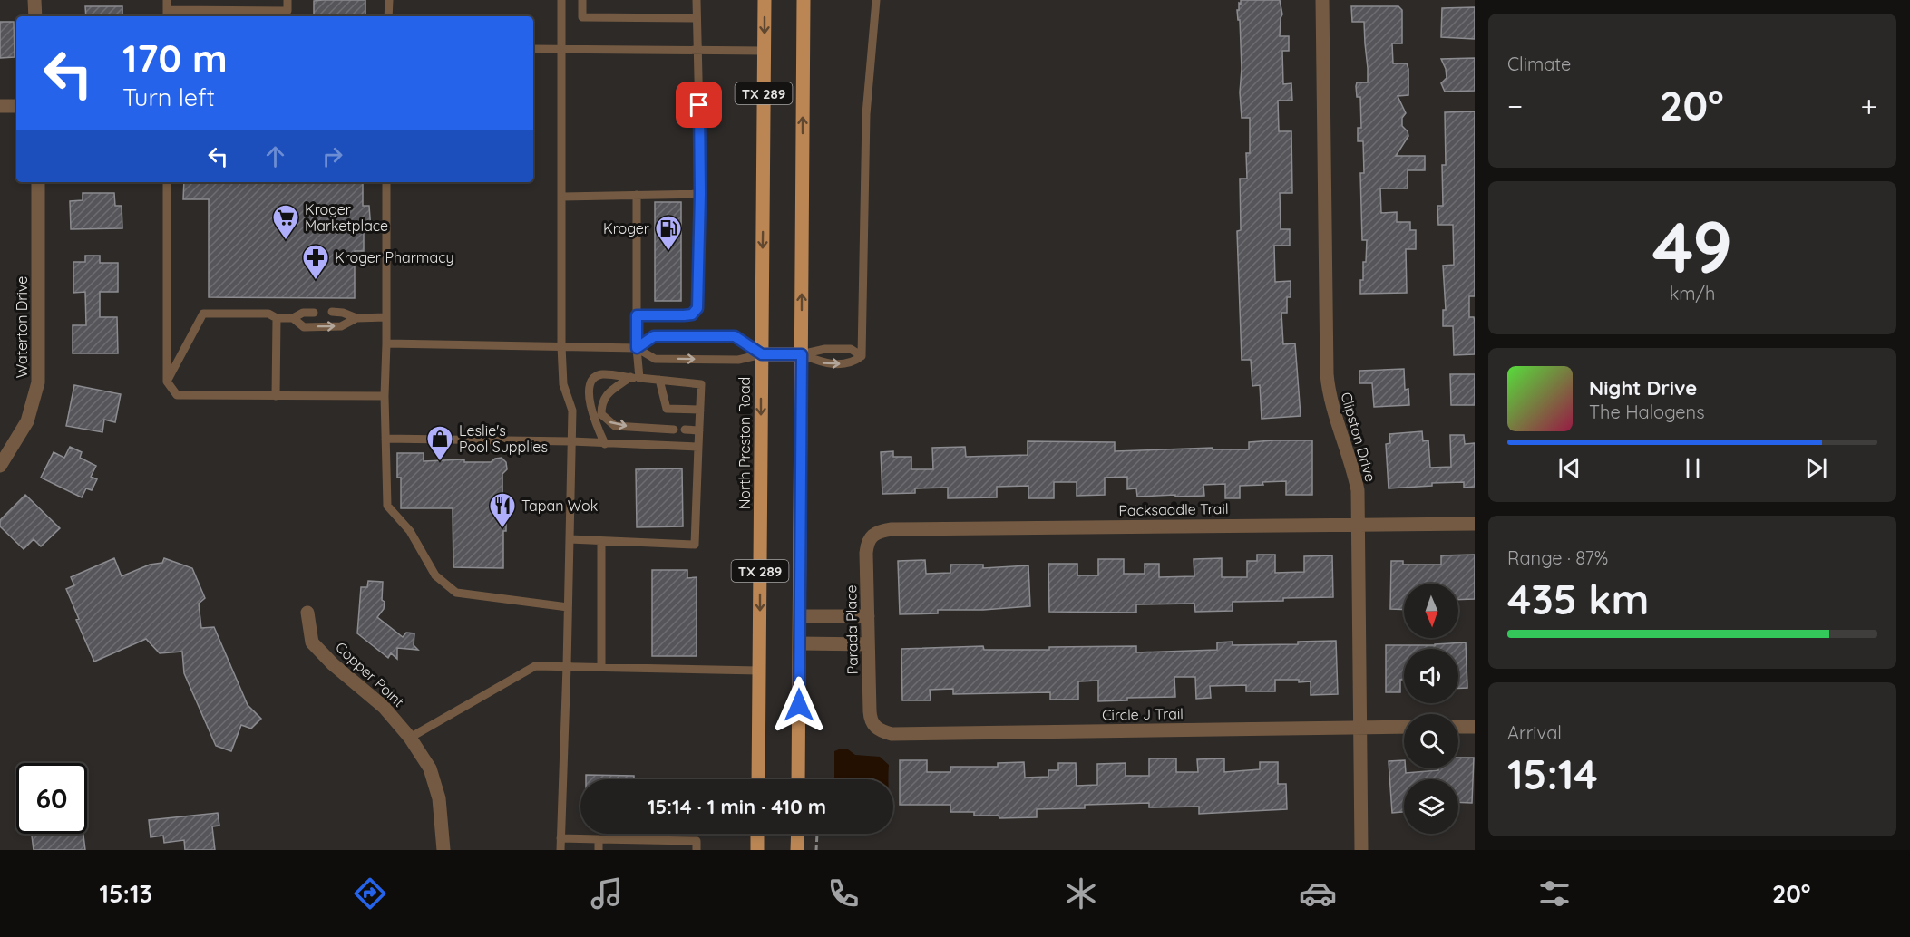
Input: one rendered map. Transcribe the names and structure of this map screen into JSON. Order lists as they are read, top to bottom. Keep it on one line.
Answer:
{"streets":{"main road":["TX 289","North Preston Road"],"street":["Waterton Drive","Clipston Drive","Packsaddle Trail","Parada Place","Copper Point","Circle J Trail"]},"crossings":[["Clipston Drive","Packsaddle Trail"],["Clipston Drive","Circle J Trail"],["Packsaddle Trail","Parada Place"],["Parada Place","Circle J Trail"]],"places":{"supermarket":["Kroger Marketplace"],"fuel station":["Kroger"],"pharmacy":["Kroger Pharmacy"],"shop":["Leslie's Pool Supplies"],"restaurant":["Tapan Wok"]},"north":"bottom","page":{"tile":["Climate",["49","km/h"],["Range · 87%","435 km"],["Arrival","15:14"]],"turn":["170 m","Turn left"],"heat":["−","20°","+"],"song":["Night Drive","The Halogens"],"limit":"60","trip":"15:14 · 1 min · 410 m","tabs":["15:13","20°"]}}
